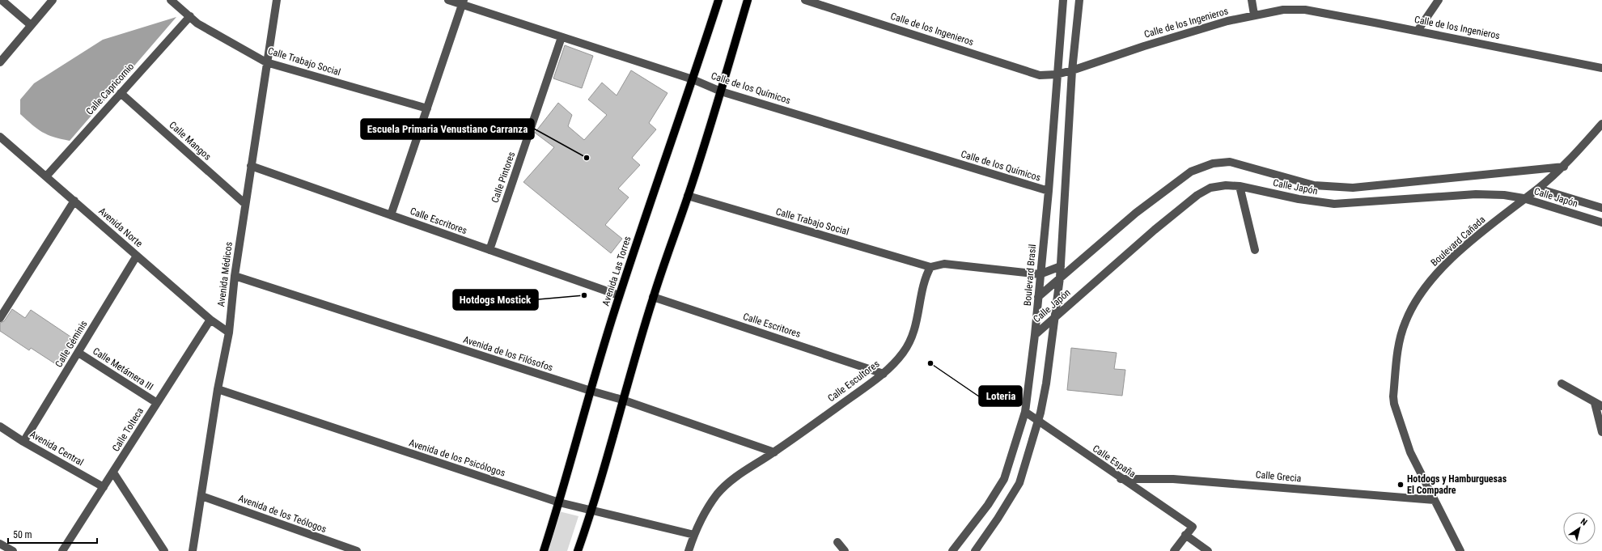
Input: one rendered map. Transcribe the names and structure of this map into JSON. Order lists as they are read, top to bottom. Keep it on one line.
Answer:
{"streets":{"main road":["Avenida Las Torres"],"street":["Calle de los Ingenieros","Calle Trabajo Social","Calle de los Químicos","Calle Capricornio","Calle Mangos","Calle Pintores","Calle Japón","Calle Escritores","Avenida Norte","Boulevard Cañada","Avenida Médicos","Boulevard Brasil","Calle Géminis","Avenida de los Filósofos","Calle Metámera III","Calle Escultores","Calle Tolteca","Avenida Central","Avenida de los Psicólogos","Calle España","Calle Grecia","Avenida de los Teólogos"]},"crossings":[["Calle de los Ingenieros","Boulevard Brasil"],["Calle Trabajo Social","Calle Capricornio"],["Calle Trabajo Social","Avenida Médicos"],["Calle Trabajo Social","Calle Escultores"],["Calle de los Químicos","Calle Pintores"],["Calle de los Químicos","Avenida Las Torres"],["Calle de los Químicos","Boulevard Brasil"],["Calle Capricornio","Calle Mangos"],["Calle Capricornio","Avenida Norte"],["Calle Mangos","Avenida Médicos"],["Calle Pintores","Calle Escritores"],["Calle Japón","Boulevard Cañada"],["Calle Japón","Boulevard Brasil"],["Calle Escritores","Avenida Las Torres"],["Calle Escritores","Avenida Médicos"],["Calle Escritores","Calle Escultores"],["Avenida Norte","Avenida Médicos"],["Avenida Norte","Calle Géminis"],["Avenida Norte","Calle Tolteca"],["Boulevard Cañada","Calle Grecia"],["Avenida Las Torres","Avenida de los Filósofos"],["Avenida Las Torres","Avenida de los Psicólogos"],["Avenida Médicos","Avenida de los Filósofos"],["Avenida Médicos","Avenida de los Psicólogos"],["Avenida Médicos","Avenida de los Teólogos"],["Boulevard Brasil","Calle España"],["Calle Géminis","Calle Metámera III"],["Calle Géminis","Avenida Central"],["Avenida de los Filósofos","Calle Escultores"],["Calle Metámera III","Calle Tolteca"],["Calle Escultores","Avenida de los Psicólogos"],["Calle Tolteca","Avenida Central"],["Calle España","Calle Grecia"]],"places":["Escuela Primaria Venustiano Carranza","Hotdogs Mostick","Loteria","Hotdogs y Hamburguesas El Compadre"],"scale_bar":"50 m","north":"top right"}
